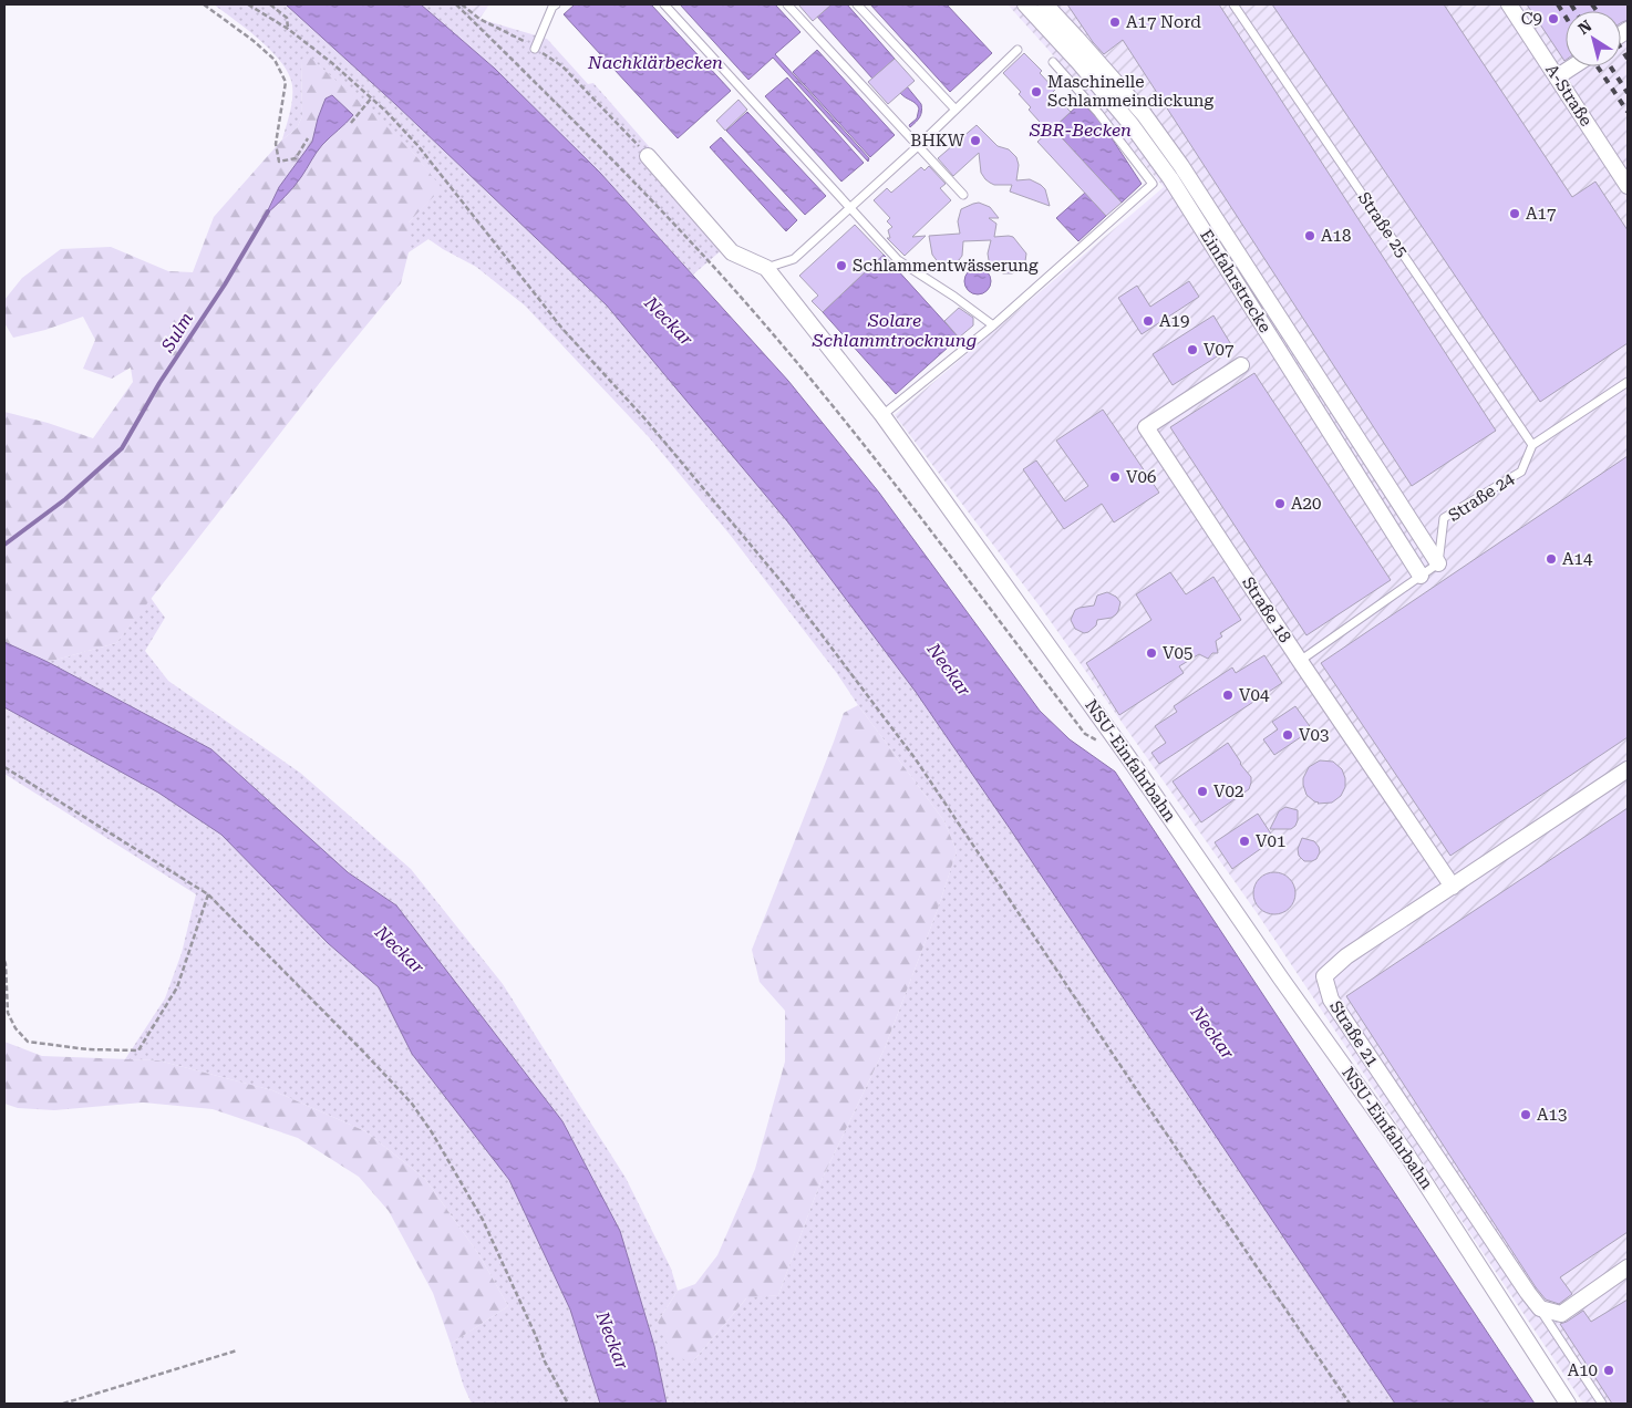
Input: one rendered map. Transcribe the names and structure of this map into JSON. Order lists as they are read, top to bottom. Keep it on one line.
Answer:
{"streets":{"street":["A-Straße","Einfahrstrecke","Straße 18","NSU-Einfahrbahn","Straße 21"],"lane":["Straße 25","Straße 24"]},"crossings":[["Straße 25","Straße 24"],["Einfahrstrecke","Straße 24"],["Straße 18","Straße 21"]],"water":["Nachklärbecken","SBR-Becken","Solare Schlammtrocknung","Neckar","Sulm"],"places":["C9","A17 Nord","Maschinelle Schlammeindickung","BHKW","A17","A18","Schlammentwässerung","A19","V07","V06","A20","A14","V05","V04","V03","V02","V01","A13","A10"],"north":"top left"}
